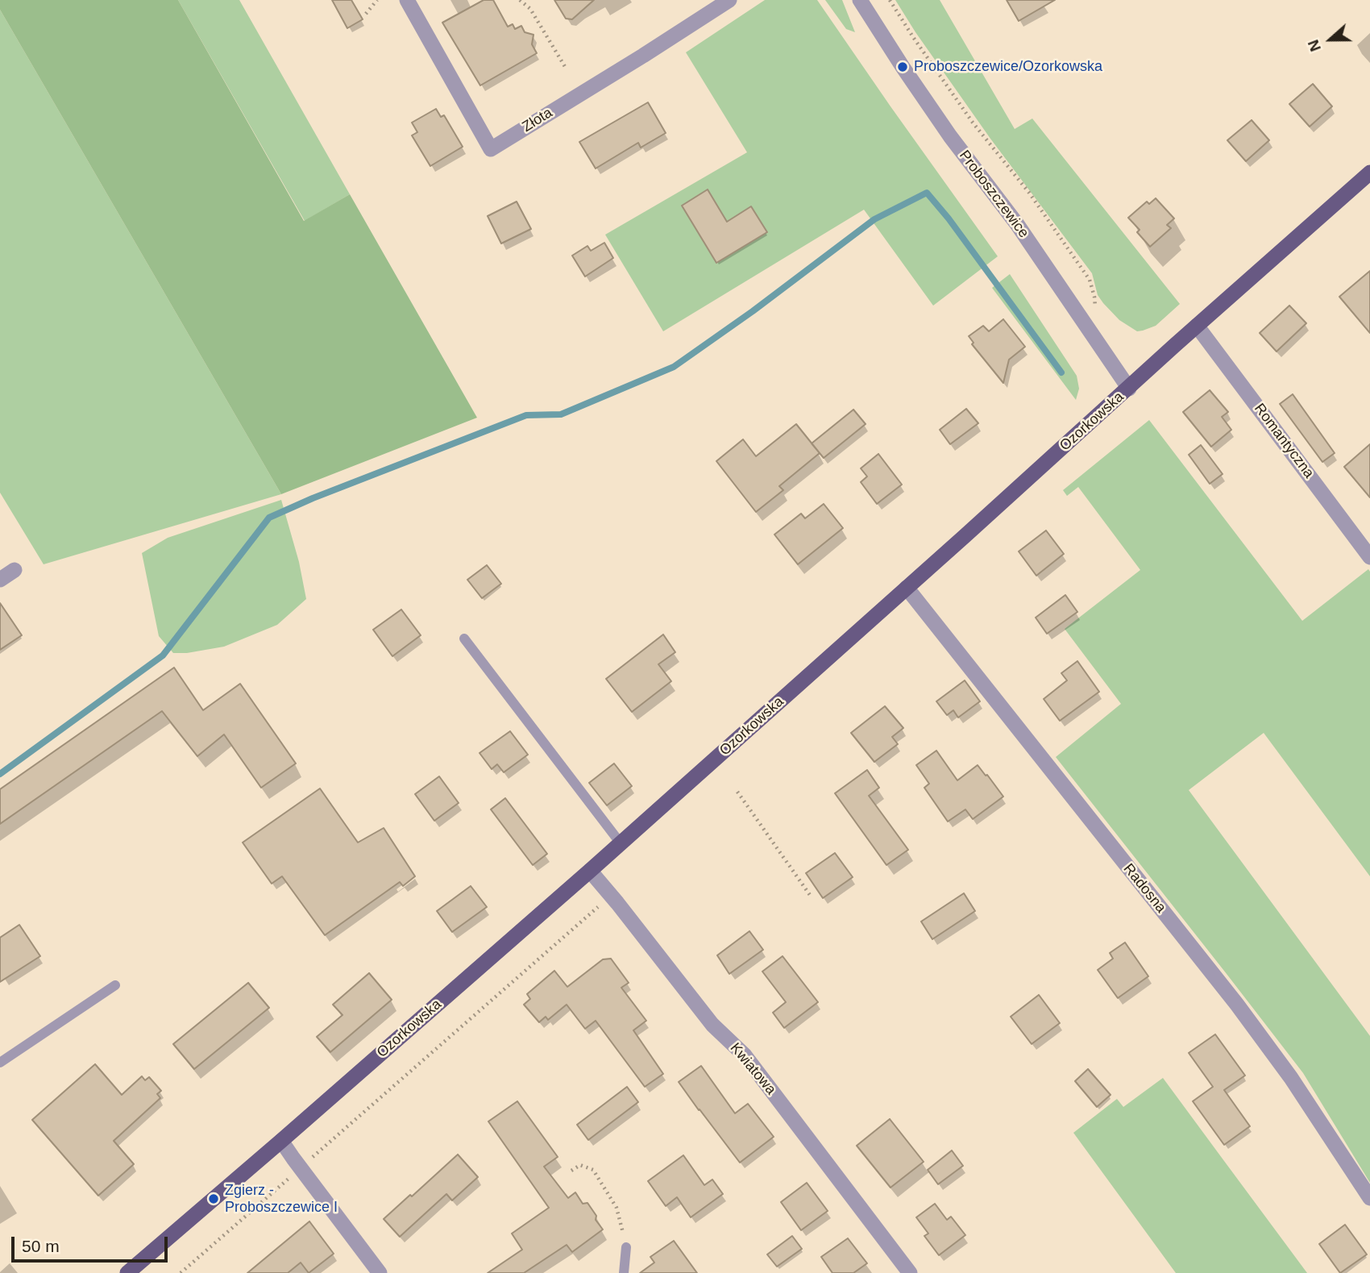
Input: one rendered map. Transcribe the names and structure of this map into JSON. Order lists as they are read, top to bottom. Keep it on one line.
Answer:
{"streets":{"main road":["Ozorkowska"],"street":["Złota","Proboszczewice","Romantyczna","Radosna","Kwiatowa"]},"crossings":[["Proboszczewice","Ozorkowska"],["Ozorkowska","Romantyczna"],["Ozorkowska","Radosna"],["Ozorkowska","Kwiatowa"]],"places":["Proboszczewice/Ozorkowska","Zgierz - Proboszczewice I"],"scale_bar":"50 m","north":"left"}
